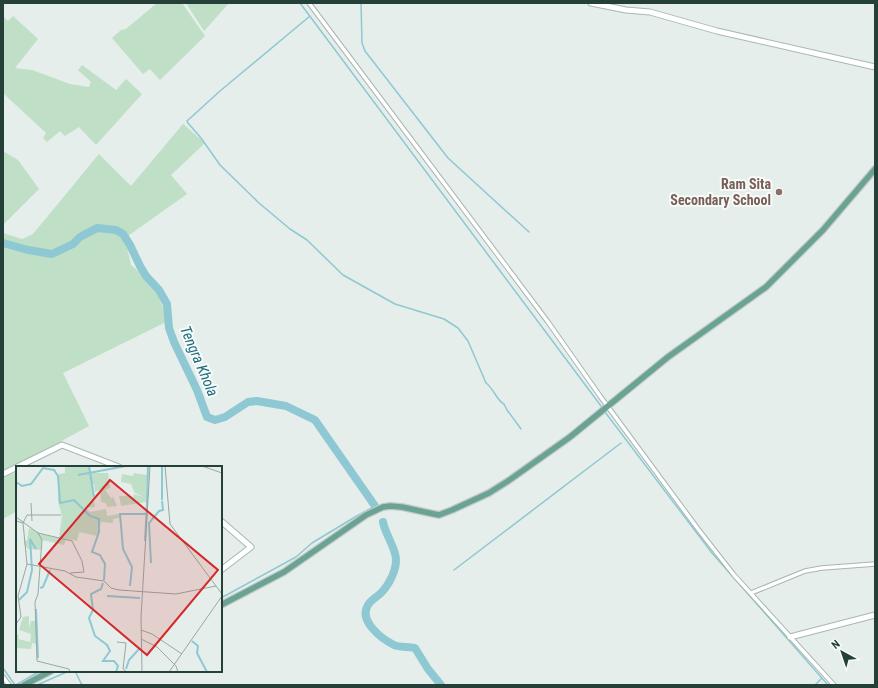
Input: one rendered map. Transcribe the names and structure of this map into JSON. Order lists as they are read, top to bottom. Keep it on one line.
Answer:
{"water":["Tengra Khola"],"places":["Ram Sita Secondary School"],"north":"top left"}
